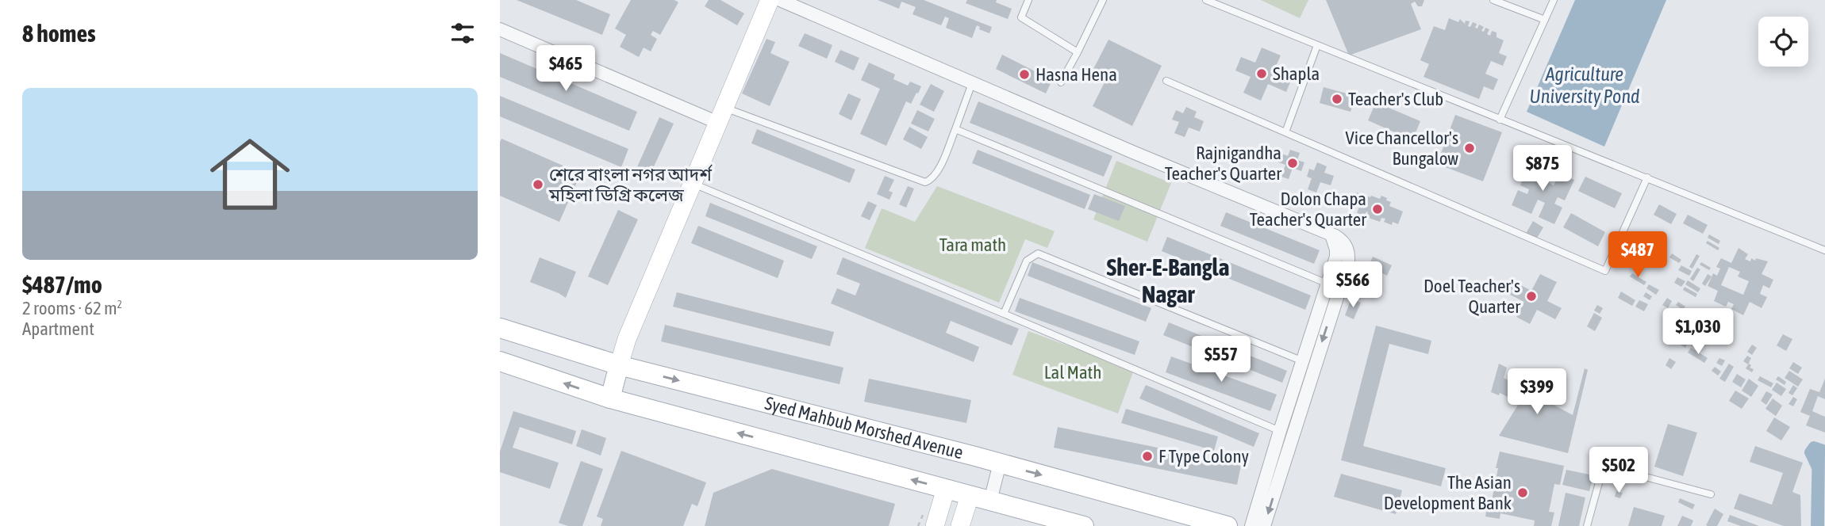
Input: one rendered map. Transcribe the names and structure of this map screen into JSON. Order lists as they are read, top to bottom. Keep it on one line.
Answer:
{"streets":{"main road":["Syed Mahbub Morshed Avenue"]},"districts":["Sher-E-Bangla Nagar"],"water":["Agriculture University Pond"],"parks":["Tara math","Lal Math"],"places":["Shapla","Hasna Hena","Teacher's Club","Vice Chancellor's Bungalow","Rajnigandha Teacher's Quarter","শেরে বাংলা নগর আদর্শ মহিলা ডিগ্রি কলেজ","Dolon Chapa Teacher's Quarter","Doel Teacher's Quarter","F Type Colony","The Asian Development Bank"],"page":{"heading":"8 homes","price":["$465","$875","$487","$566","$1,030","$557","$399","$502"],"list":[{"name":"$487/mo","note":"2 rooms · 62 m² · Apartment"}]}}
